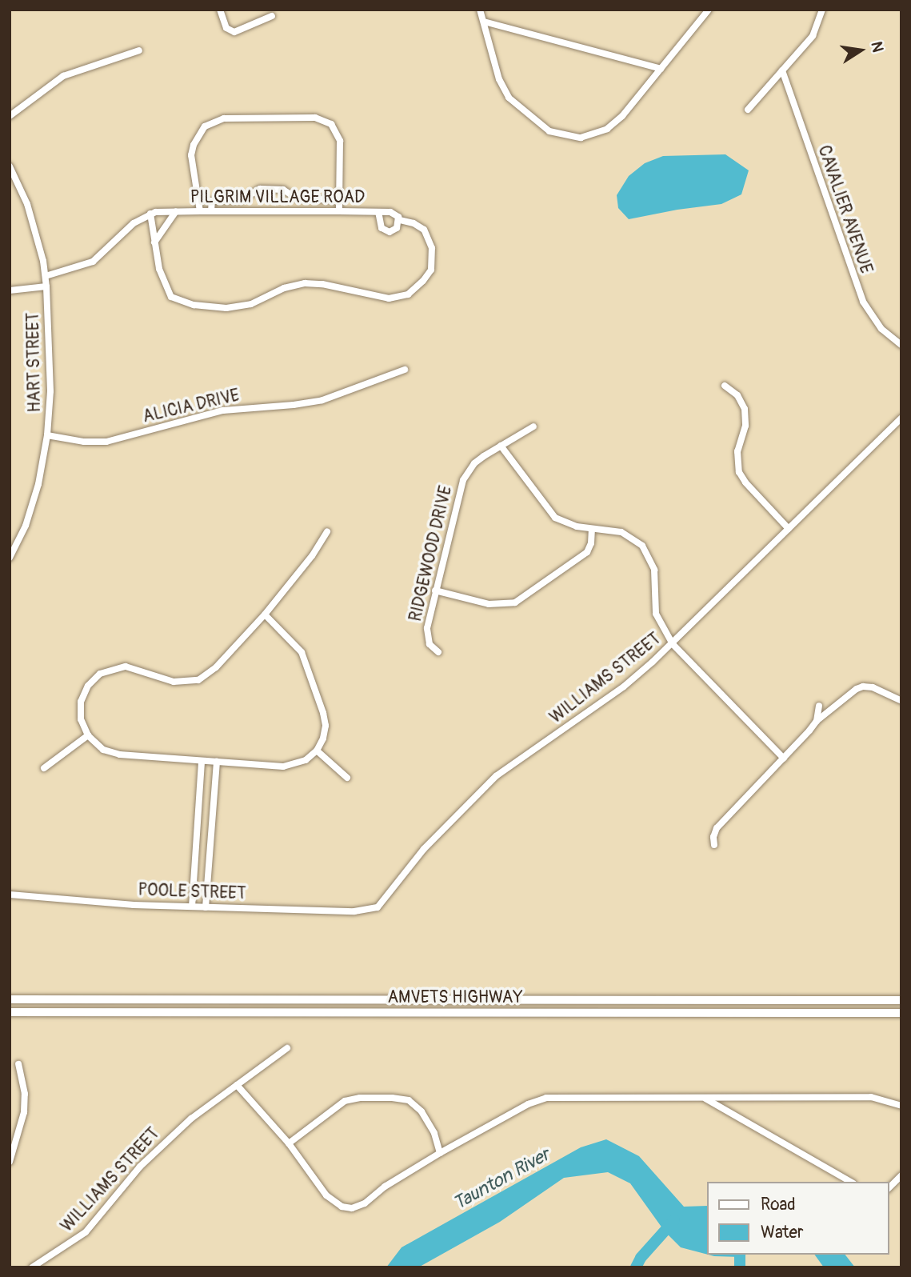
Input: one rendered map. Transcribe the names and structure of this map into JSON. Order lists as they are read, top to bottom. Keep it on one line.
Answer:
{"streets":{"highway":["AMVETS HIGHWAY"],"street":["PILGRIM VILLAGE ROAD","CAVALIER AVENUE","HART STREET","ALICIA DRIVE","RIDGEWOOD DRIVE","WILLIAMS STREET","POOLE STREET"]},"crossings":[["PILGRIM VILLAGE ROAD","HART STREET"],["HART STREET","ALICIA DRIVE"],["WILLIAMS STREET","POOLE STREET"]],"water":["Taunton River"],"legend":["Road","Water"],"north":"right"}
